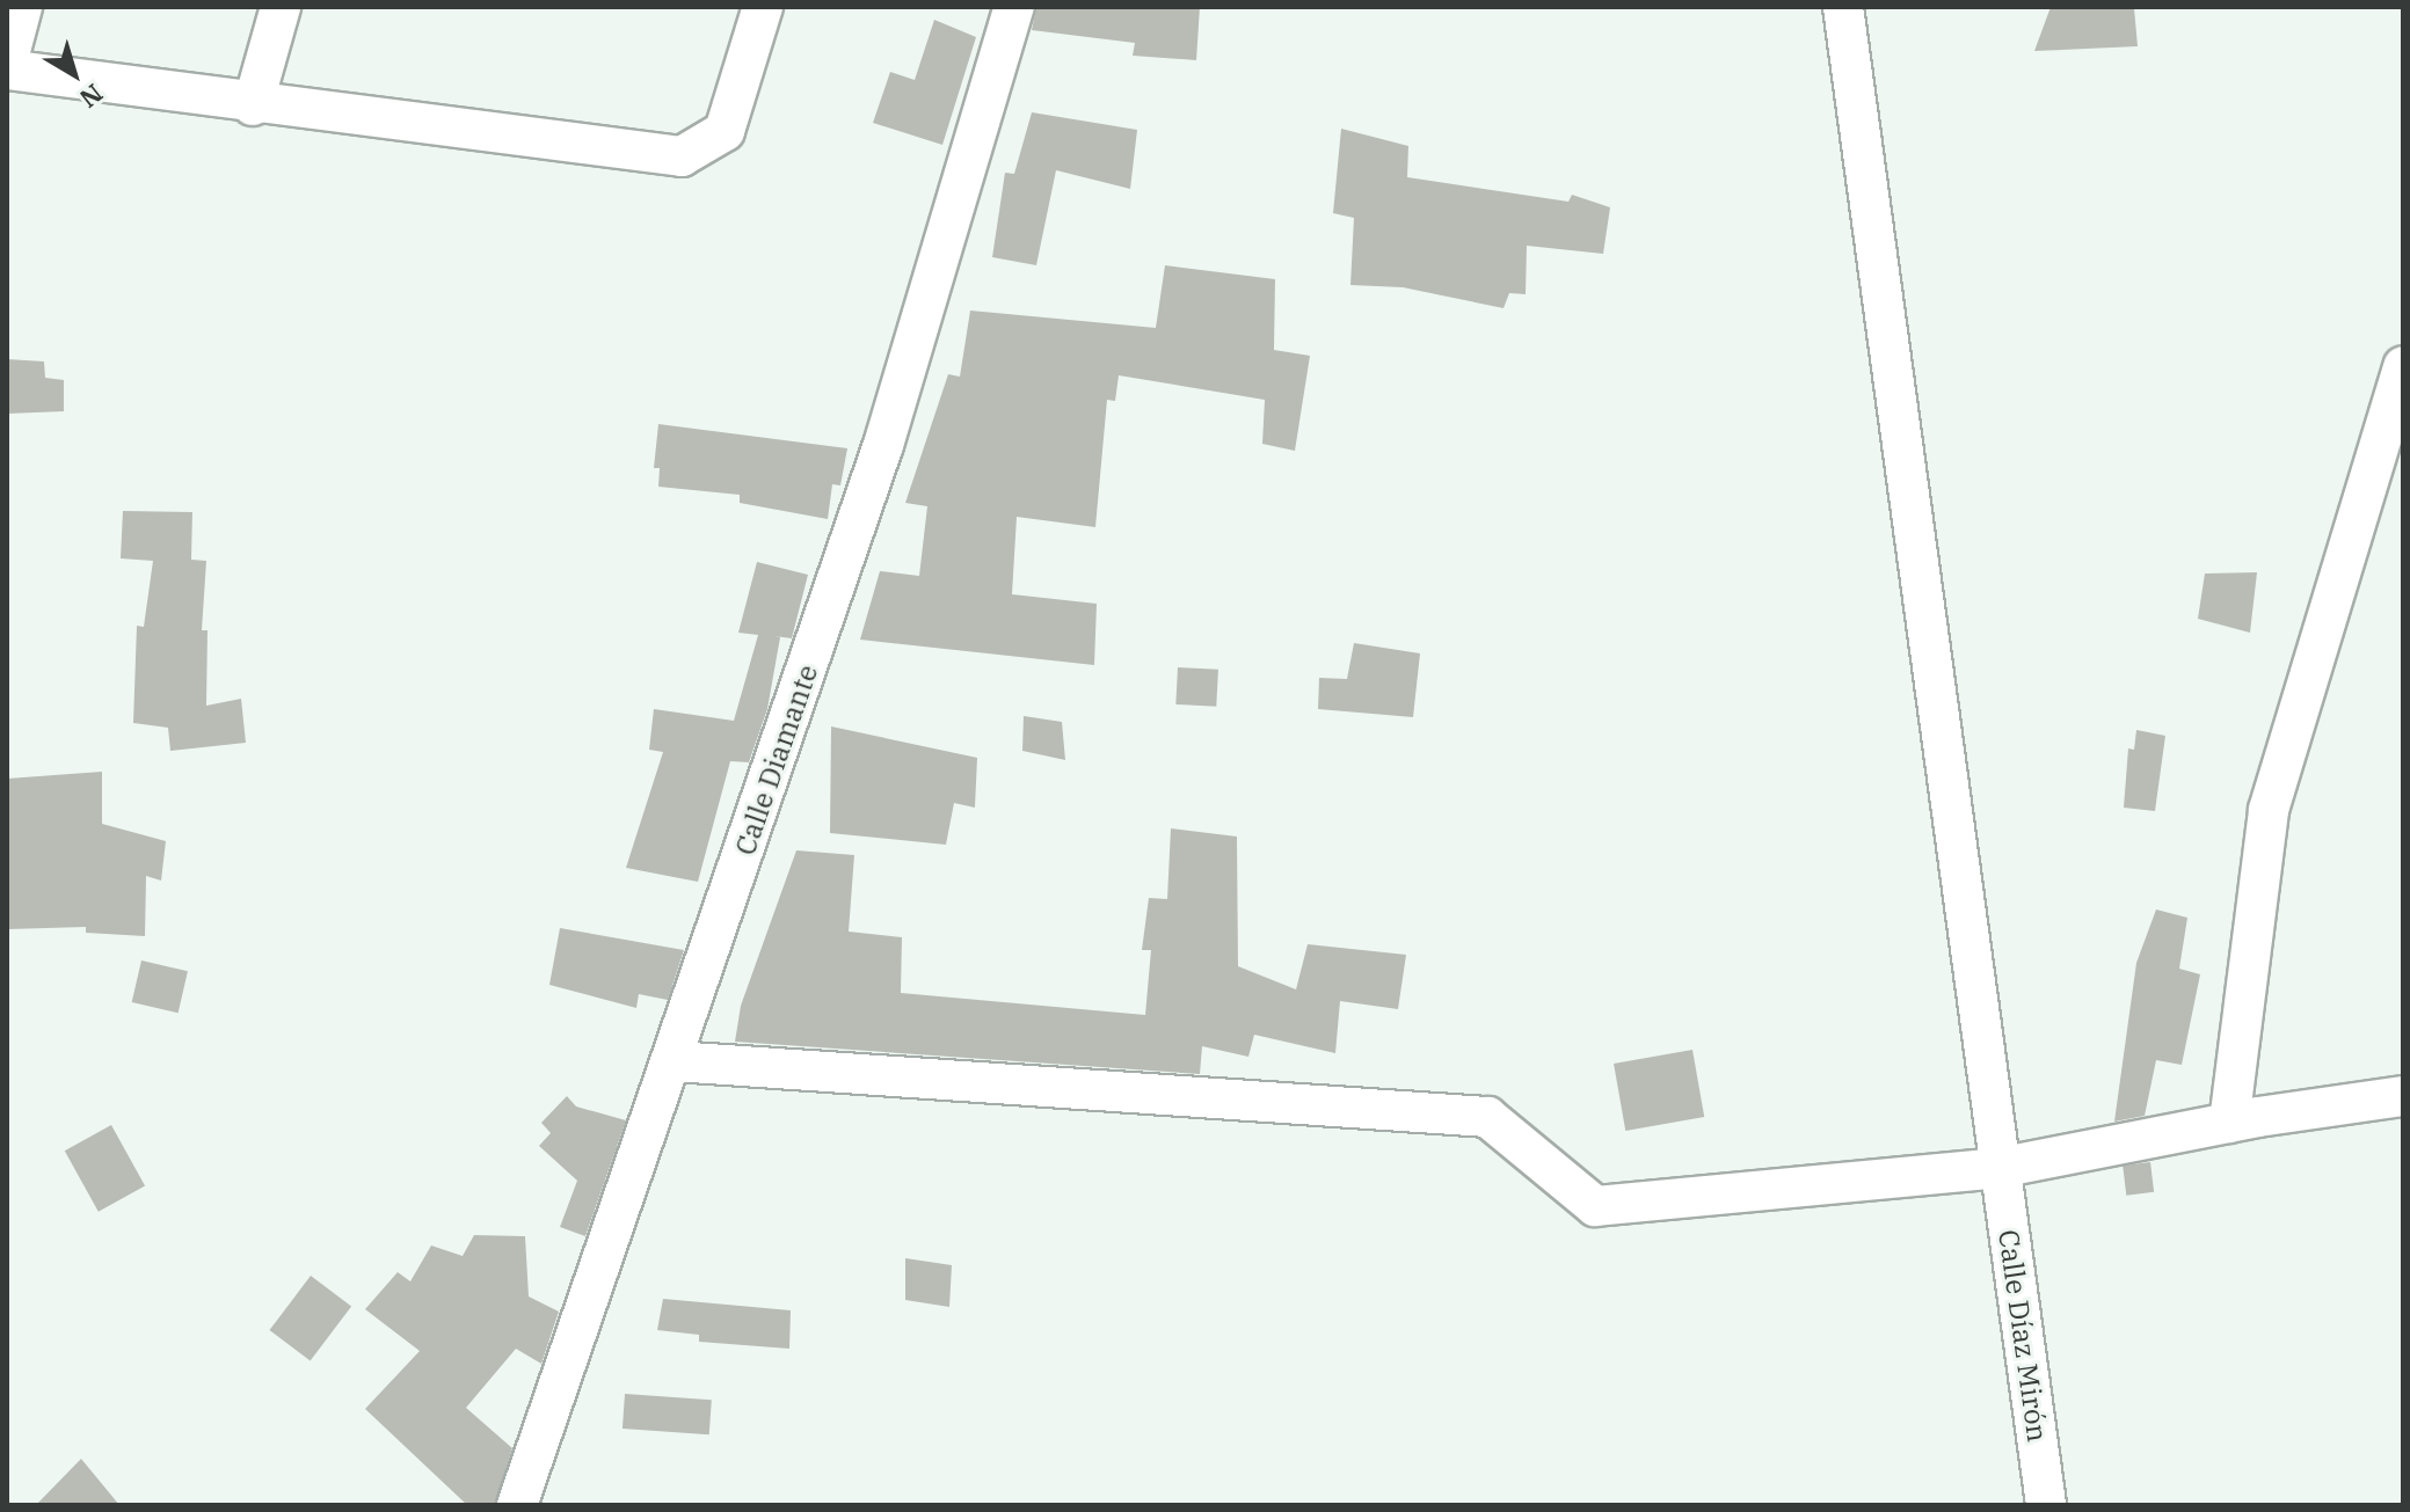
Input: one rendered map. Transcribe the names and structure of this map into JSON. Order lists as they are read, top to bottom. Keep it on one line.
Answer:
{"streets":{"street":["Calle Diamante","Calle Díaz Mirón"]},"north":"bottom right"}
